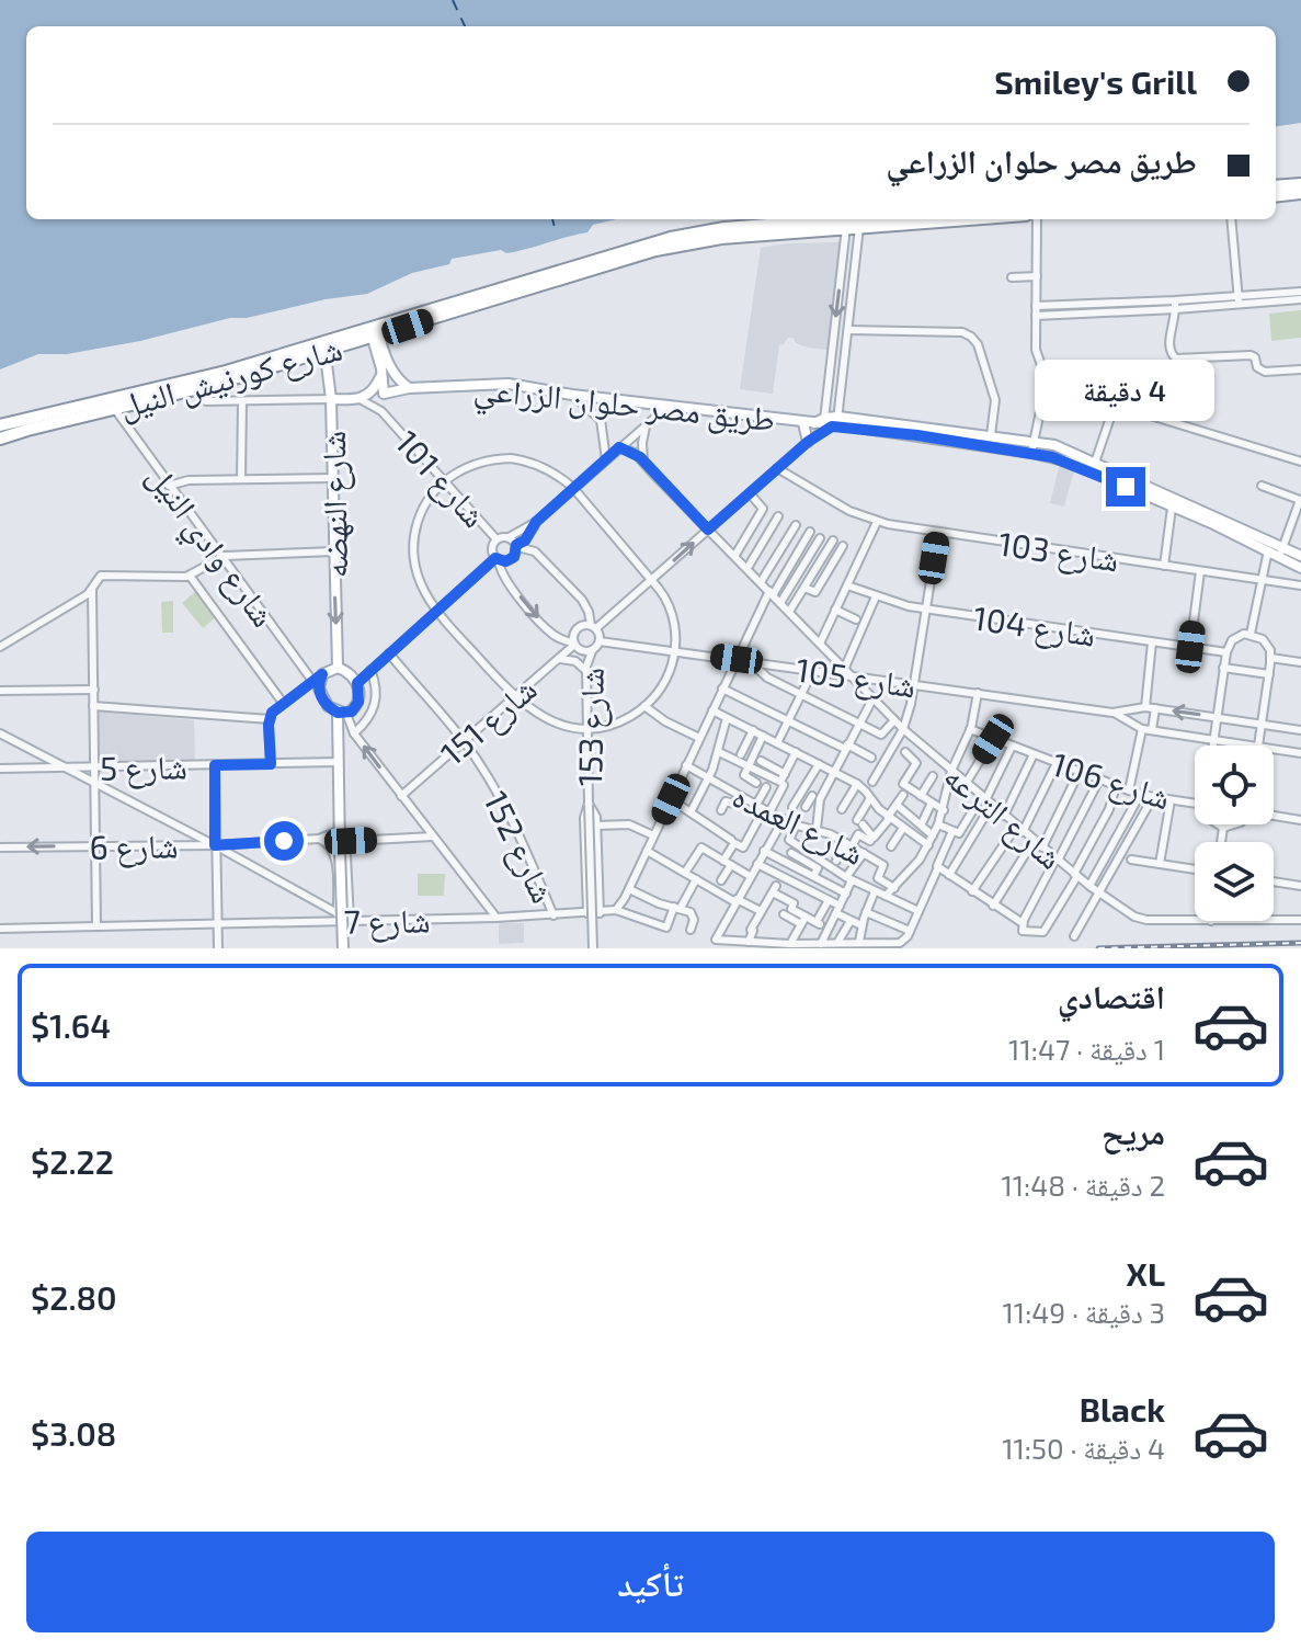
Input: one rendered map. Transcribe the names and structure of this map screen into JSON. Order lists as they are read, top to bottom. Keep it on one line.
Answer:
{"streets":{"highway":["شارع كورنيش النيل"],"main road":["طريق مصر حلوان الزراعي","شارع النهضه"],"street":["شارع 101","شارع وادي النيل","شارع 103","شارع 104","شارع 105","شارع 151","شارع 153","شارع 5","شارع 106","شارع الترعه","شارع العمده","شارع 6","شارع 152","شارع 7"]},"crossings":[["شارع كورنيش النيل","شارع النهضه"],["شارع كورنيش النيل","شارع وادي النيل"],["طريق مصر حلوان الزراعي","شارع 101"],["شارع 101","شارع 105"],["شارع 101","شارع 151"],["شارع 101","شارع 153"],["شارع 105","شارع 151"],["شارع 105","شارع 153"],["شارع 105","شارع الترعه"],["شارع 151","شارع 153"],["شارع 151","شارع 152"],["شارع 153","شارع 7"],["شارع 152","شارع 7"]],"one_way":["شارع النهضه"],"page":{"banner":["Smiley's Grill","طريق مصر حلوان الزراعي"],"bubble":"4 دقيقة","list":[{"name":"اقتصادي","note":"1 دقيقة · 11:47","value":"$1.64"},{"name":"مريح","note":"2 دقيقة · 11:48","value":"$2.22"},{"name":"XL","note":"3 دقيقة · 11:49","value":"$2.80"},{"name":"Black","note":"4 دقيقة · 11:50","value":"$3.08"}],"buttons":"تأكيد"}}
